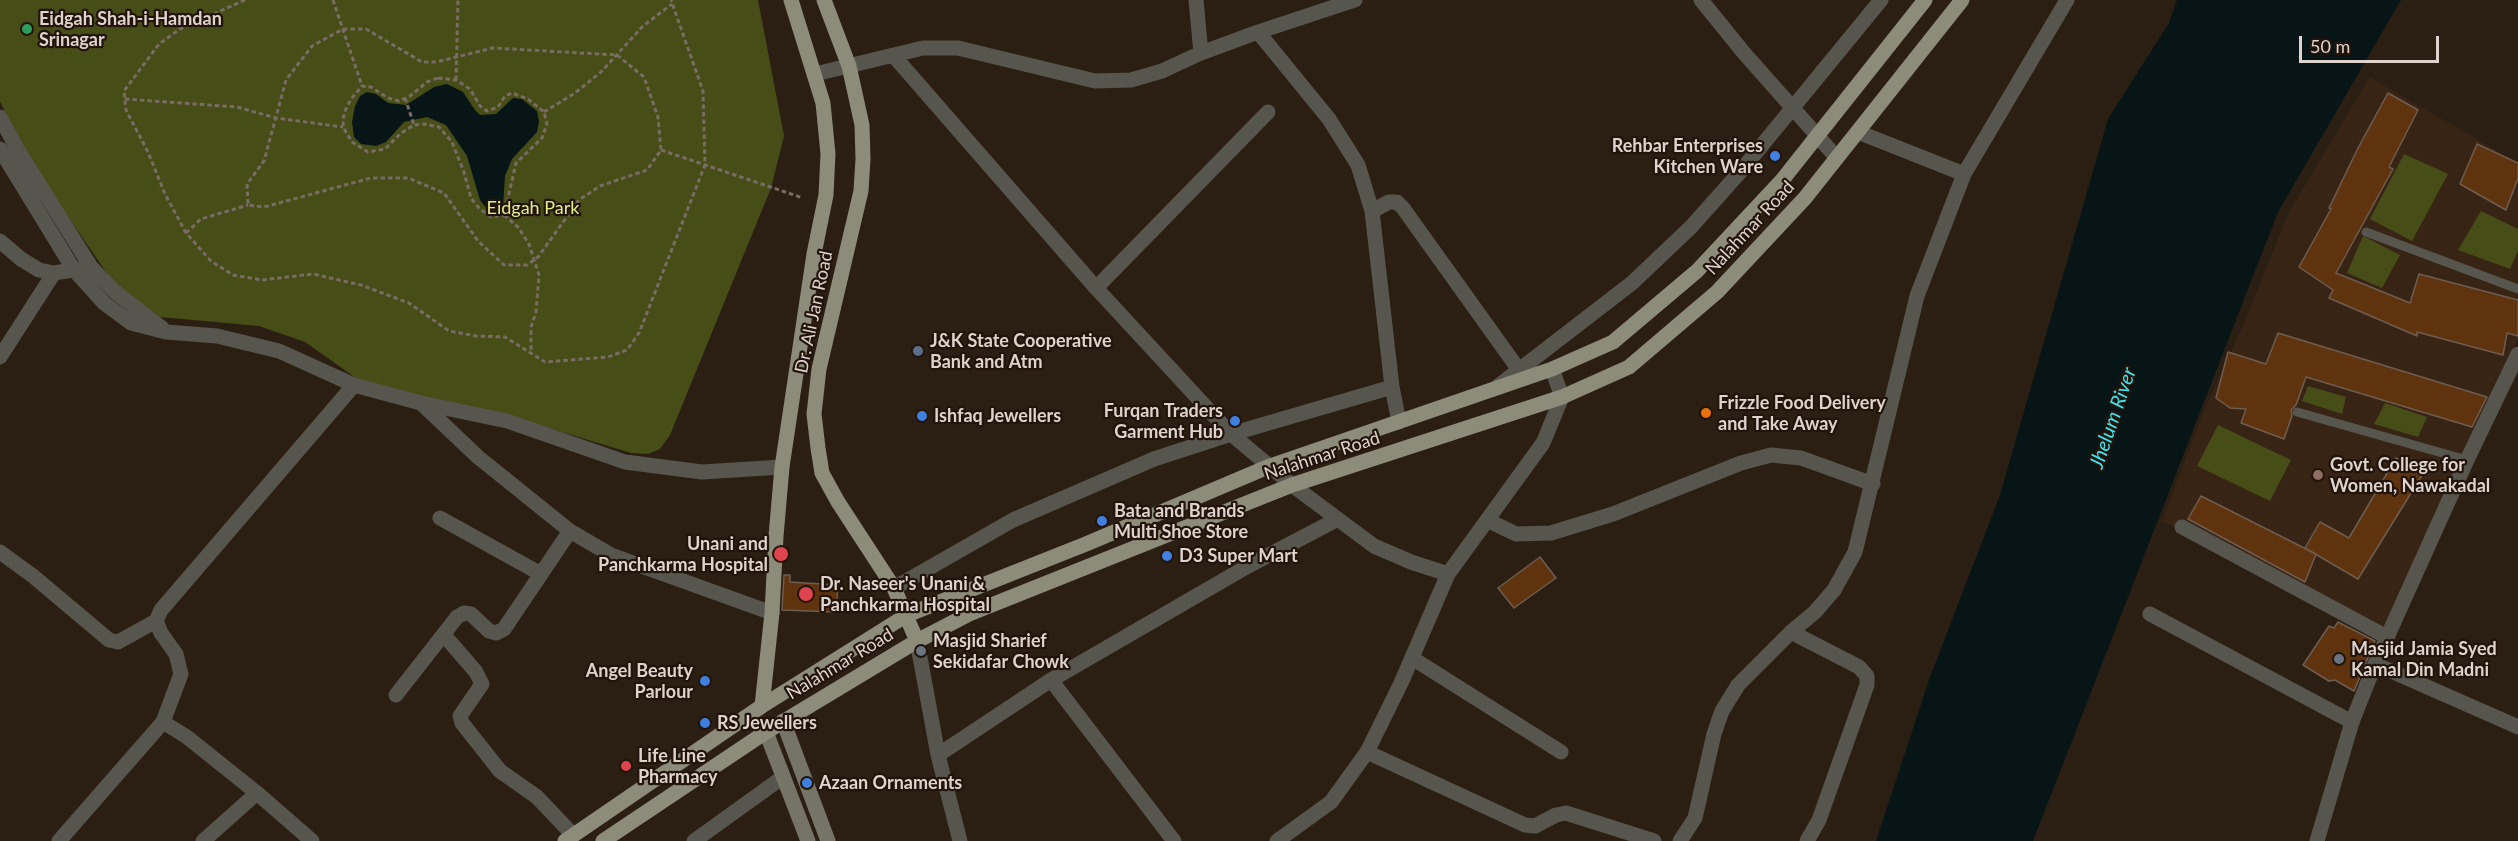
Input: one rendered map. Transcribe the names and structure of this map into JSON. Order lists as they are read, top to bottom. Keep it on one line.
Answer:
{"streets":{"main road":["Nalahmar Road","Dr. Ali Jan Road"]},"crossings":[["Nalahmar Road","Dr. Ali Jan Road"]],"water":["Jhelum River"],"parks":["Eidgah Park"],"places":["Eidgah Shah-i-Hamdan Srinagar","Rehbar Enterprises Kitchen Ware","J&K State Cooperative Bank and Atm","Frizzle Food Delivery and Take Away","Ishfaq Jewellers","Furqan Traders Garment Hub","Govt. College for Women, Nawakadal","Bata and Brands Multi Shoe Store","Unani and Panchkarma Hospital","D3 Super Mart","Dr. Naseer's Unani & Panchkarma Hospital","Masjid Sharief Sekidafar Chowk","Masjid Jamia Syed Kamal Din Madni","Angel Beauty Parlour","RS Jewellers","Life Line Pharmacy","Azaan Ornaments"],"scale_bar":"50 m"}
